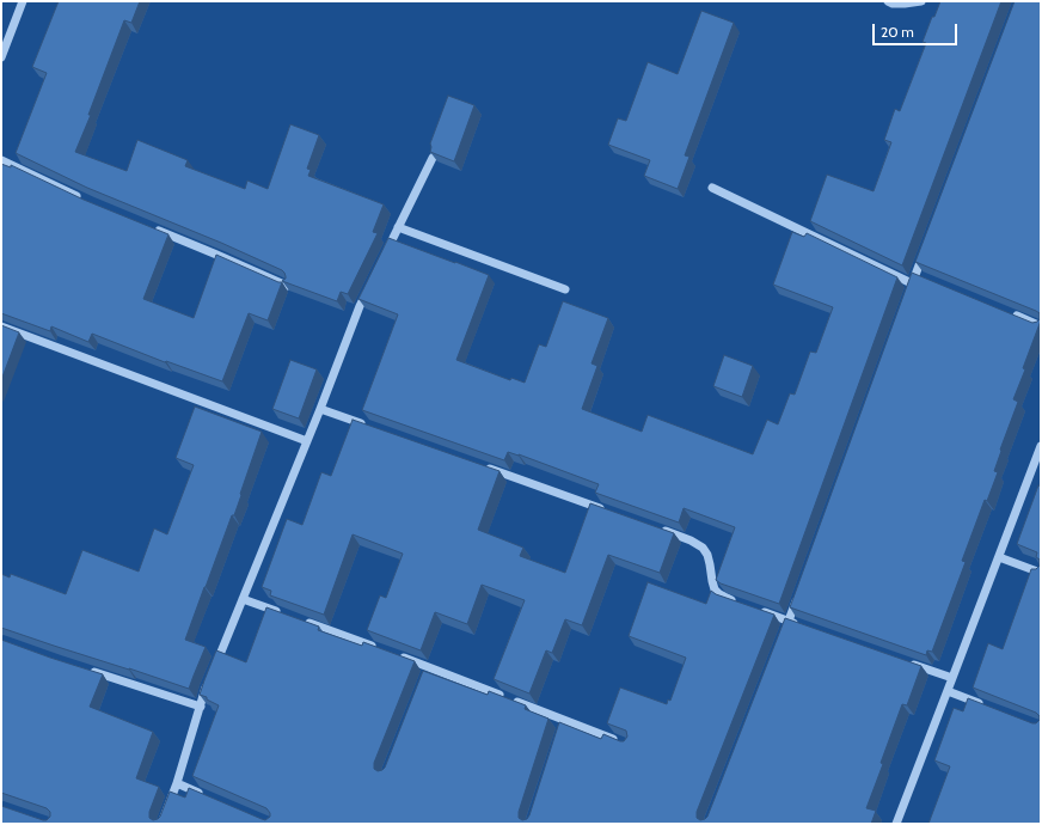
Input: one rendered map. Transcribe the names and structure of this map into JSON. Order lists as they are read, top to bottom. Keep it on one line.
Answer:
{"scale_bar":"20 m"}
